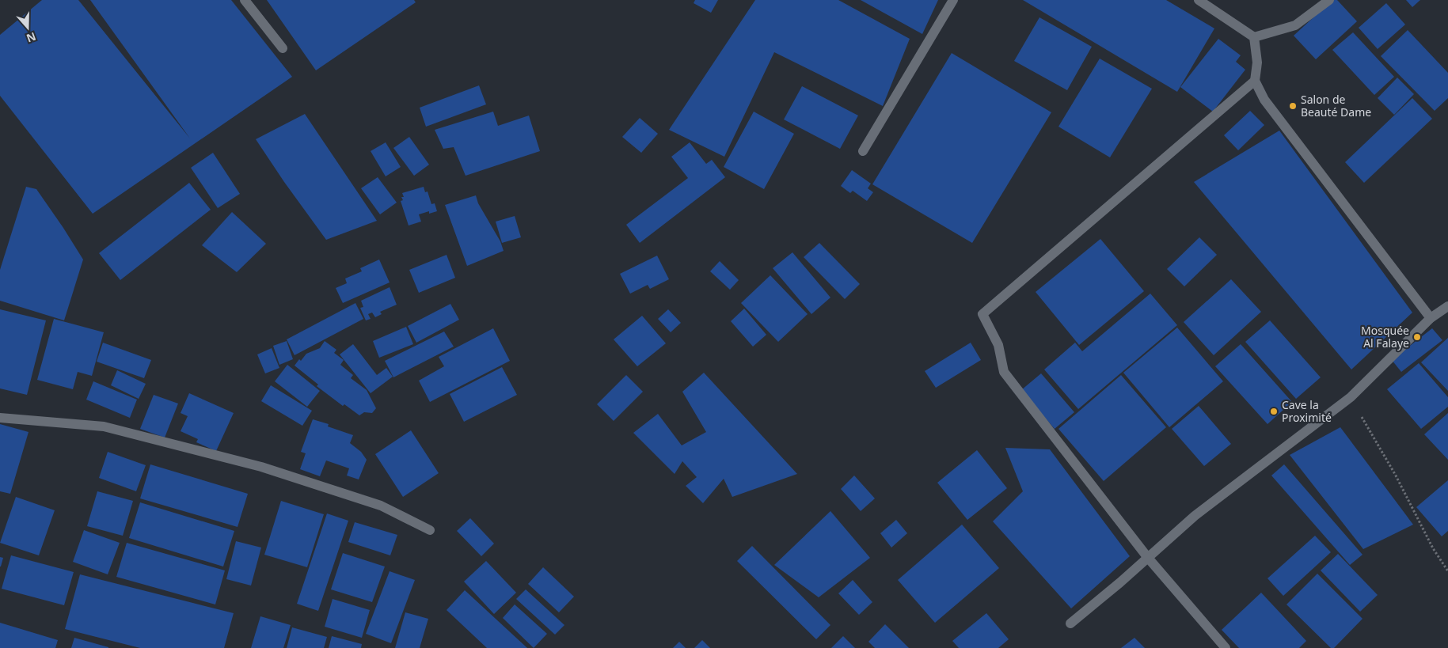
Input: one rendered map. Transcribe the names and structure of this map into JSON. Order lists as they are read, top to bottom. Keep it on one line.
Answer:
{"places":["Salon de Beauté Dame","Mosquée Al Falaye","Cave la Proximité"],"north":"bottom"}
